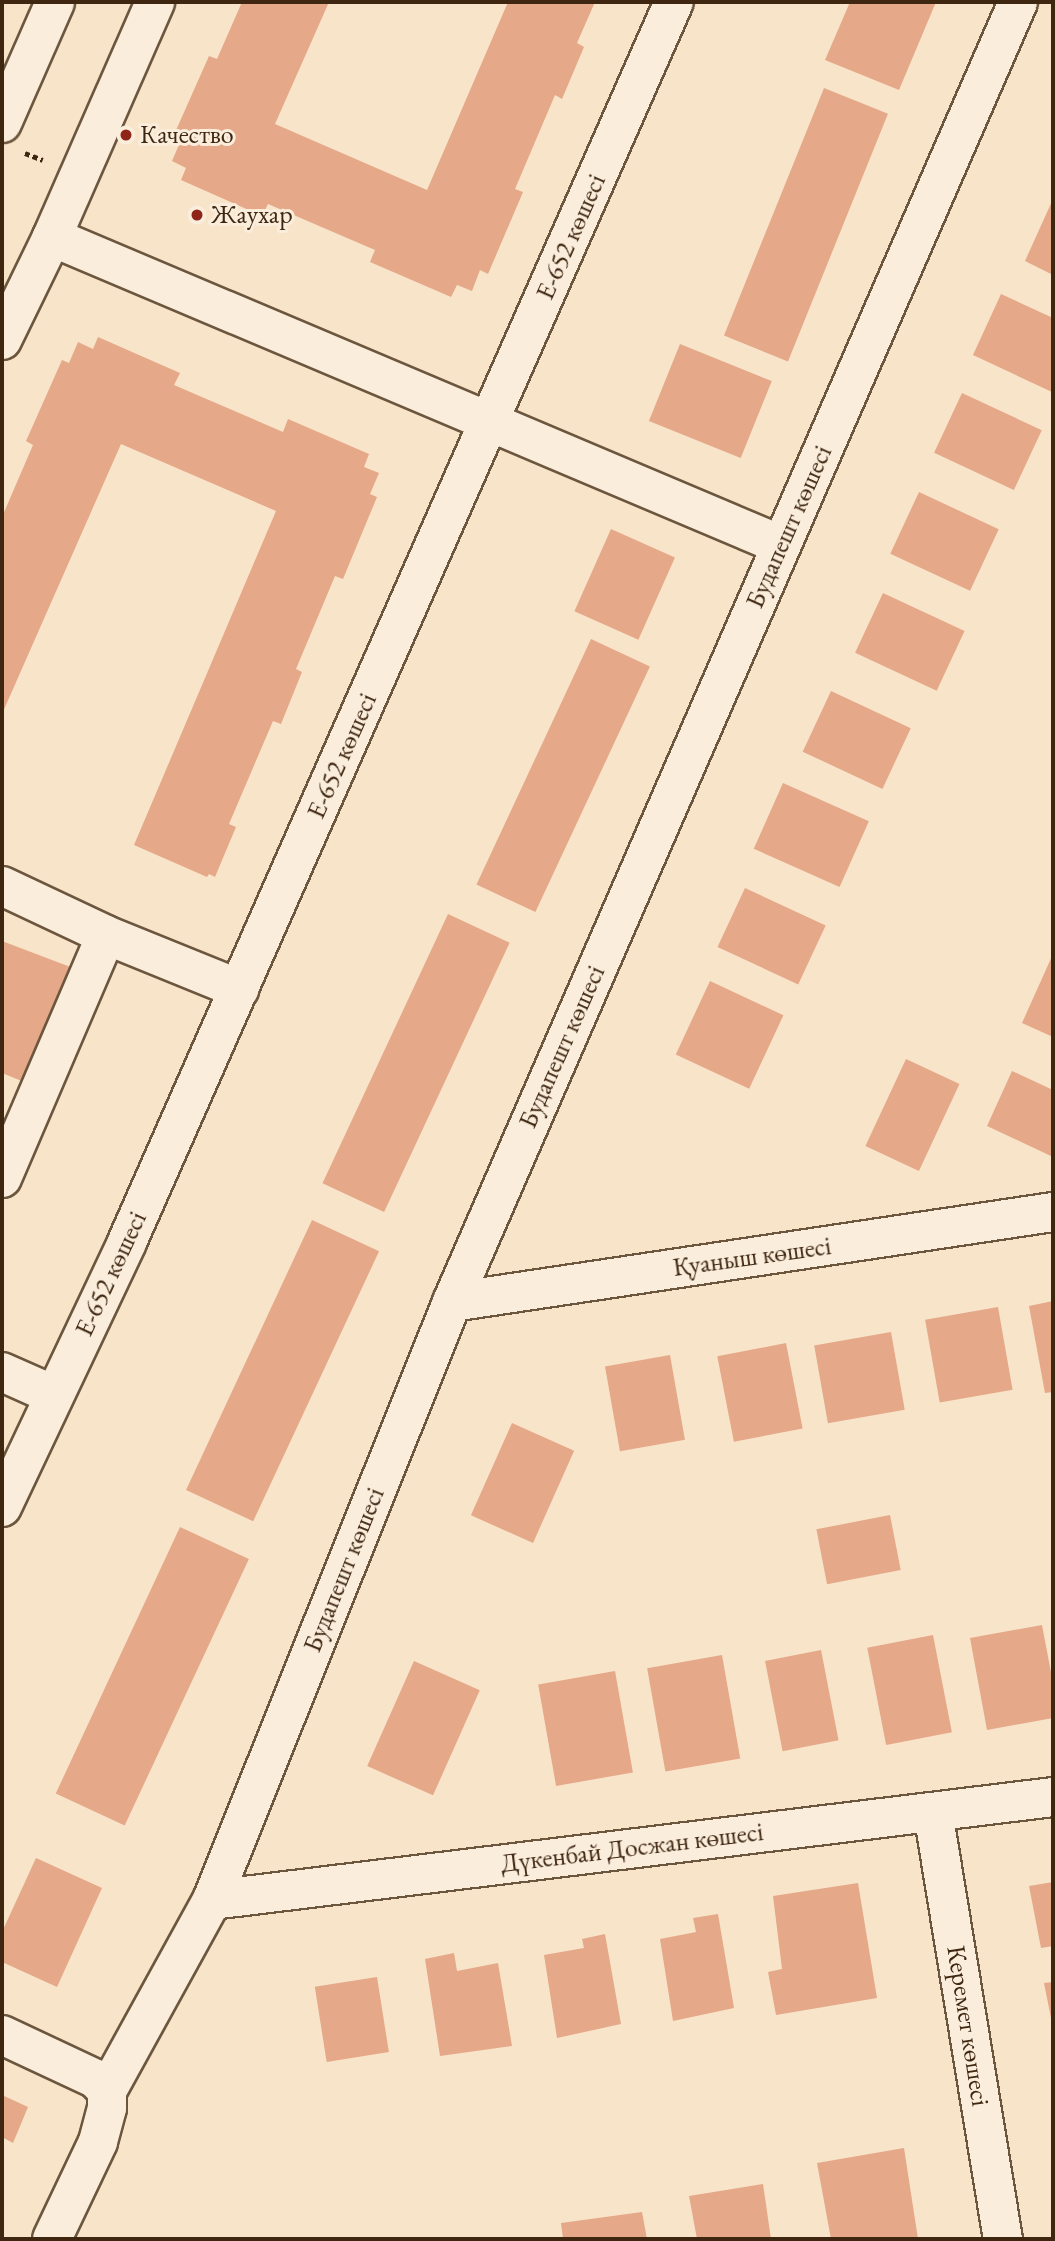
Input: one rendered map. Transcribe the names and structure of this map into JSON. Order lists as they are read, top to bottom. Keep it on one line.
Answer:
{"streets":{"street":["Е-652 көшесі","Будапешт көшесі","Қуаныш көшесі","Дүкенбай Досжан көшесі","Керемет көшесі"]},"crossings":[["Будапешт көшесі","Қуаныш көшесі"],["Будапешт көшесі","Дүкенбай Досжан көшесі"],["Дүкенбай Досжан көшесі","Керемет көшесі"]],"places":["Качество","Жаухар"]}
